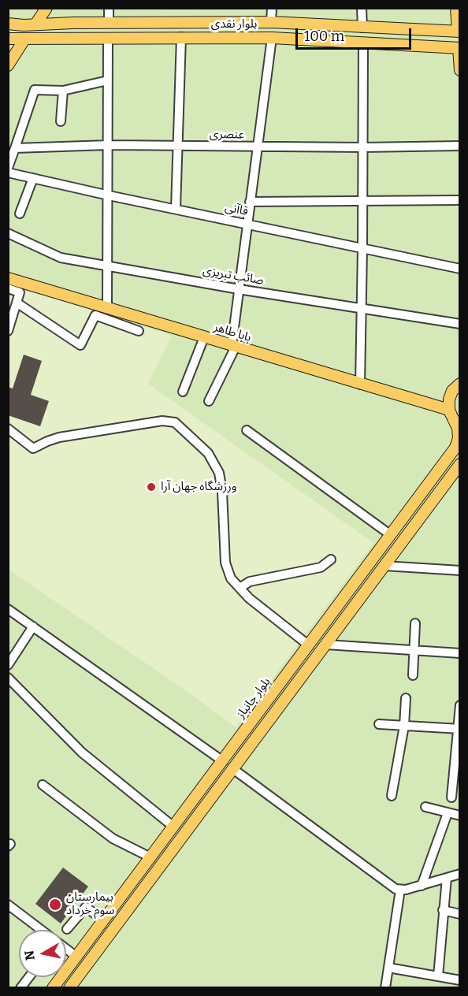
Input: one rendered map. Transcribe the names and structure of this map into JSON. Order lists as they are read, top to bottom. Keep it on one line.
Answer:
{"streets":{"main road":["بلوار نقدی","بابا طاهر","بلوار جانباز"],"street":["عنصری","قاآنی","صائب تبریزی"]},"crossings":[["بابا طاهر","بلوار جانباز"]],"places":["ورزشگاه جهان آرا","بیمارستان سوم خرداد"],"scale_bar":"100 m","north":"left"}
